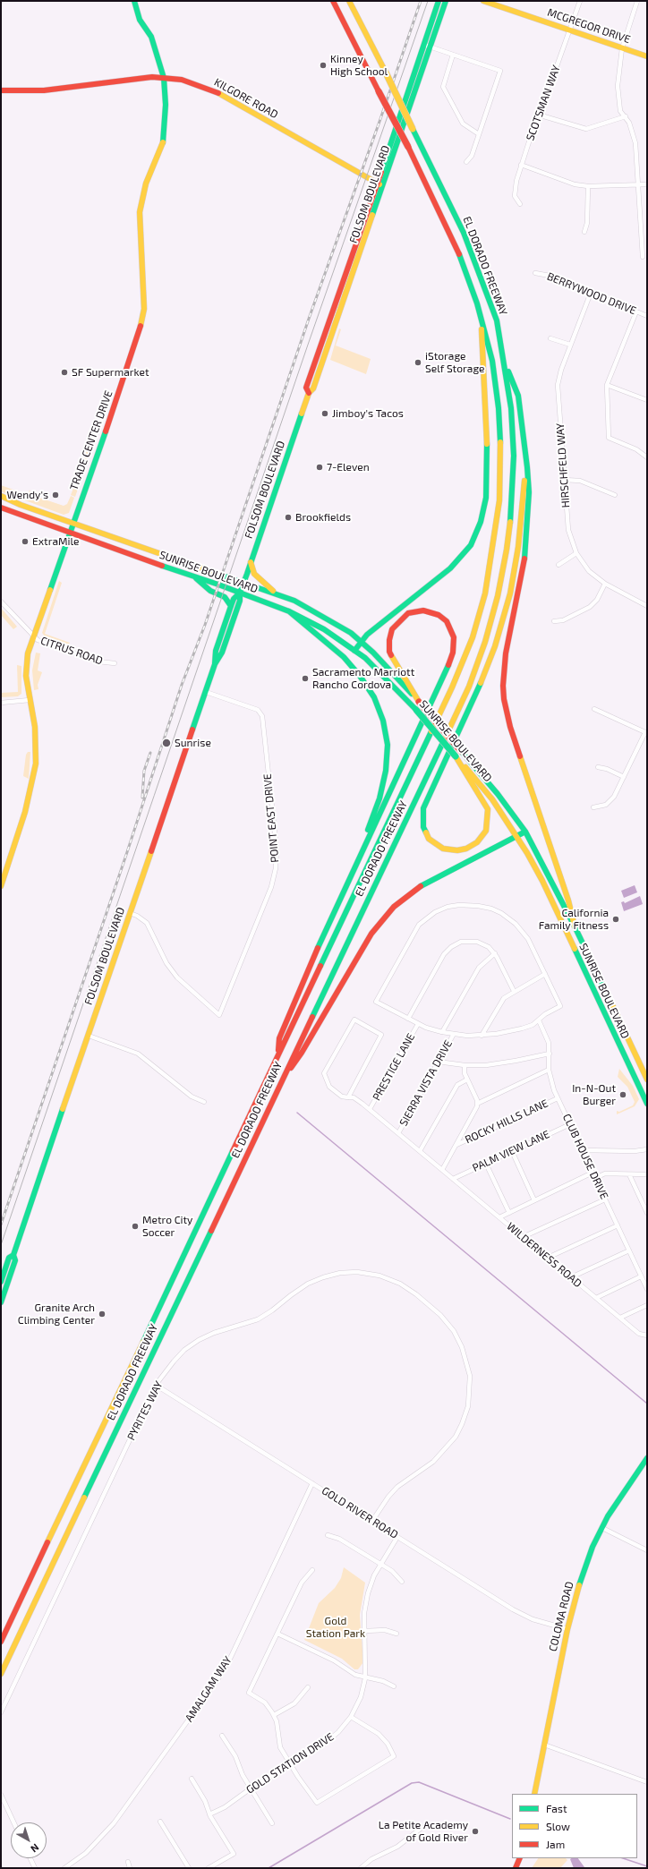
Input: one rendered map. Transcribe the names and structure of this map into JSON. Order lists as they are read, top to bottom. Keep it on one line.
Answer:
{"streets":{"main road":["MCGREGOR DRIVE","KILGORE ROAD","FOLSOM BOULEVARD","EL DORADO FREEWAY","TRADE CENTER DRIVE","SUNRISE BOULEVARD","COLOMA ROAD"],"street":["SCOTSMAN WAY","BERRYWOOD DRIVE","HIRSCHFELD WAY","CITRUS ROAD","POINT EAST DRIVE","PRESTIGE LANE","SIERRA VISTA DRIVE","ROCKY HILLS LANE","PALM VIEW LANE","CLUB HOUSE DRIVE","WILDERNESS ROAD","PYRITES WAY","GOLD RIVER ROAD","AMALGAM WAY","GOLD STATION DRIVE"]},"crossings":[["MCGREGOR DRIVE","SCOTSMAN WAY"],["KILGORE ROAD","FOLSOM BOULEVARD"],["KILGORE ROAD","TRADE CENTER DRIVE"],["FOLSOM BOULEVARD","SUNRISE BOULEVARD"],["FOLSOM BOULEVARD","POINT EAST DRIVE"],["BERRYWOOD DRIVE","HIRSCHFELD WAY"],["TRADE CENTER DRIVE","SUNRISE BOULEVARD"],["TRADE CENTER DRIVE","CITRUS ROAD"],["PRESTIGE LANE","WILDERNESS ROAD"],["SIERRA VISTA DRIVE","WILDERNESS ROAD"],["ROCKY HILLS LANE","CLUB HOUSE DRIVE"],["PALM VIEW LANE","CLUB HOUSE DRIVE"],["PALM VIEW LANE","WILDERNESS ROAD"],["PYRITES WAY","GOLD RIVER ROAD"],["GOLD RIVER ROAD","COLOMA ROAD"],["GOLD RIVER ROAD","AMALGAM WAY"],["GOLD RIVER ROAD","GOLD STATION DRIVE"]],"parks":["Gold Station Park"],"places":["Kinney High School","iStorage Self Storage","SF Supermarket","Jimboy's Tacos","7-Eleven","Wendy's","Brookfields","ExtraMile","Sacramento Marriott Rancho Cordova","Sunrise","California Family Fitness","In-N-Out Burger","Metro City Soccer","Granite Arch Climbing Center","La Petite Academy of Gold River"],"legend":["Fast","Slow","Jam"],"north":"bottom right"}
